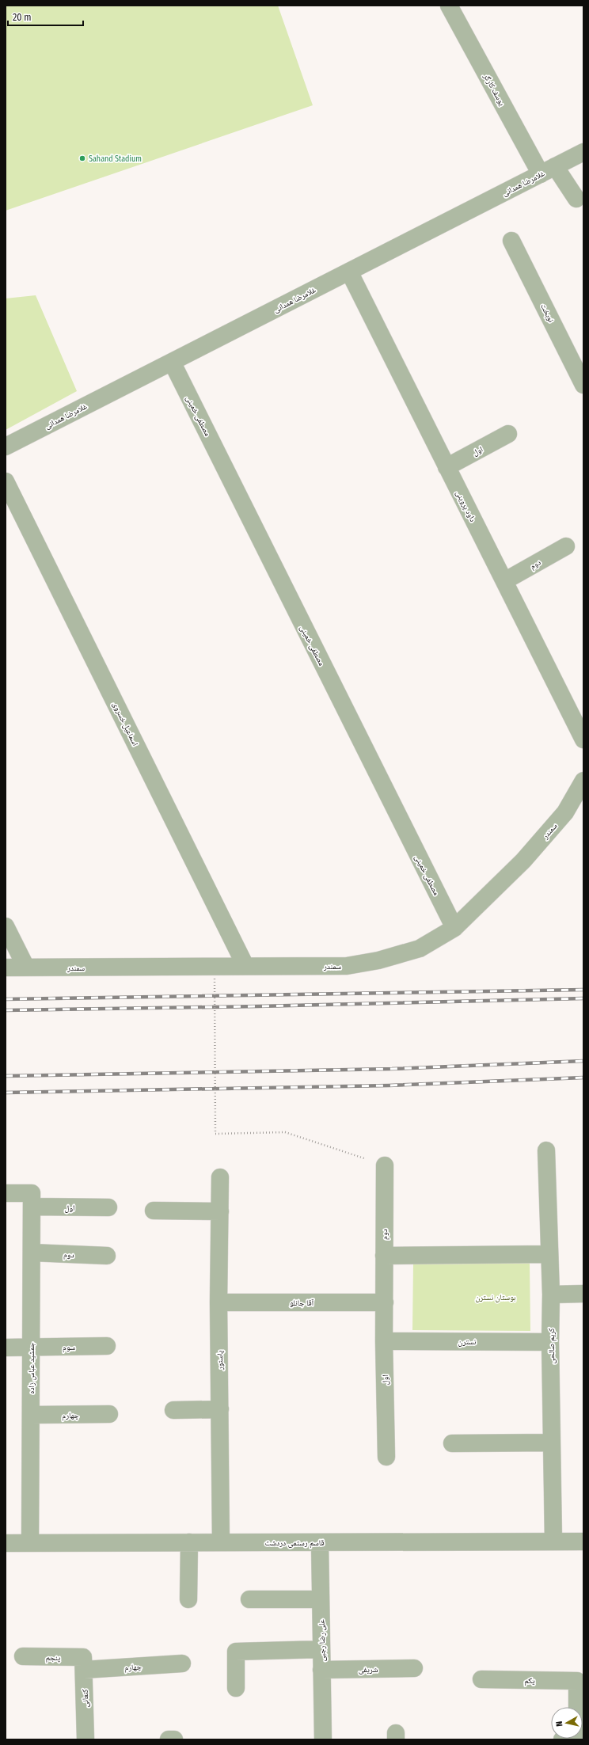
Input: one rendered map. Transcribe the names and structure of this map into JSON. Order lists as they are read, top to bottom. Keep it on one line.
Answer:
{"streets":{"street":["یوسف کارگر","غلامرضا همدانی","نوبخت","مصطفی خمینی","اول","داود پروینی","دوم","اسماعیل خسروی","سمندر","آقا جانلو","نسترن","کریم صالحی","سوم","پاستور","جمشید عباس زاده","چهارم","قاسم رستمی دردشت","علی رضا رجبی","پنجم","شریفی","یکم","کنعانی"]},"crossings":[["یوسف کارگر","غلامرضا همدانی"],["غلامرضا همدانی","مصطفی خمینی"],["غلامرضا همدانی","داود پروینی"],["مصطفی خمینی","سمندر"],["اول","داود پروینی"],["اول","دوم"],["اول","آقا جانلو"],["اول","نسترن"],["اول","جمشید عباس زاده"],["داود پروینی","دوم"],["دوم","آقا جانلو"],["دوم","جمشید عباس زاده"],["اسماعیل خسروی","سمندر"],["آقا جانلو","پاستور"],["نسترن","کریم صالحی"],["کریم صالحی","قاسم رستمی دردشت"],["سوم","جمشید عباس زاده"],["پاستور","قاسم رستمی دردشت"],["جمشید عباس زاده","چهارم"],["جمشید عباس زاده","قاسم رستمی دردشت"],["چهارم","پنجم"],["چهارم","کنعانی"],["قاسم رستمی دردشت","علی رضا رجبی"],["علی رضا رجبی","شریفی"],["پنجم","کنعانی"]],"parks":["بوستان نسترن"],"places":["Sahand Stadium"],"scale_bar":"20 m","north":"left"}
